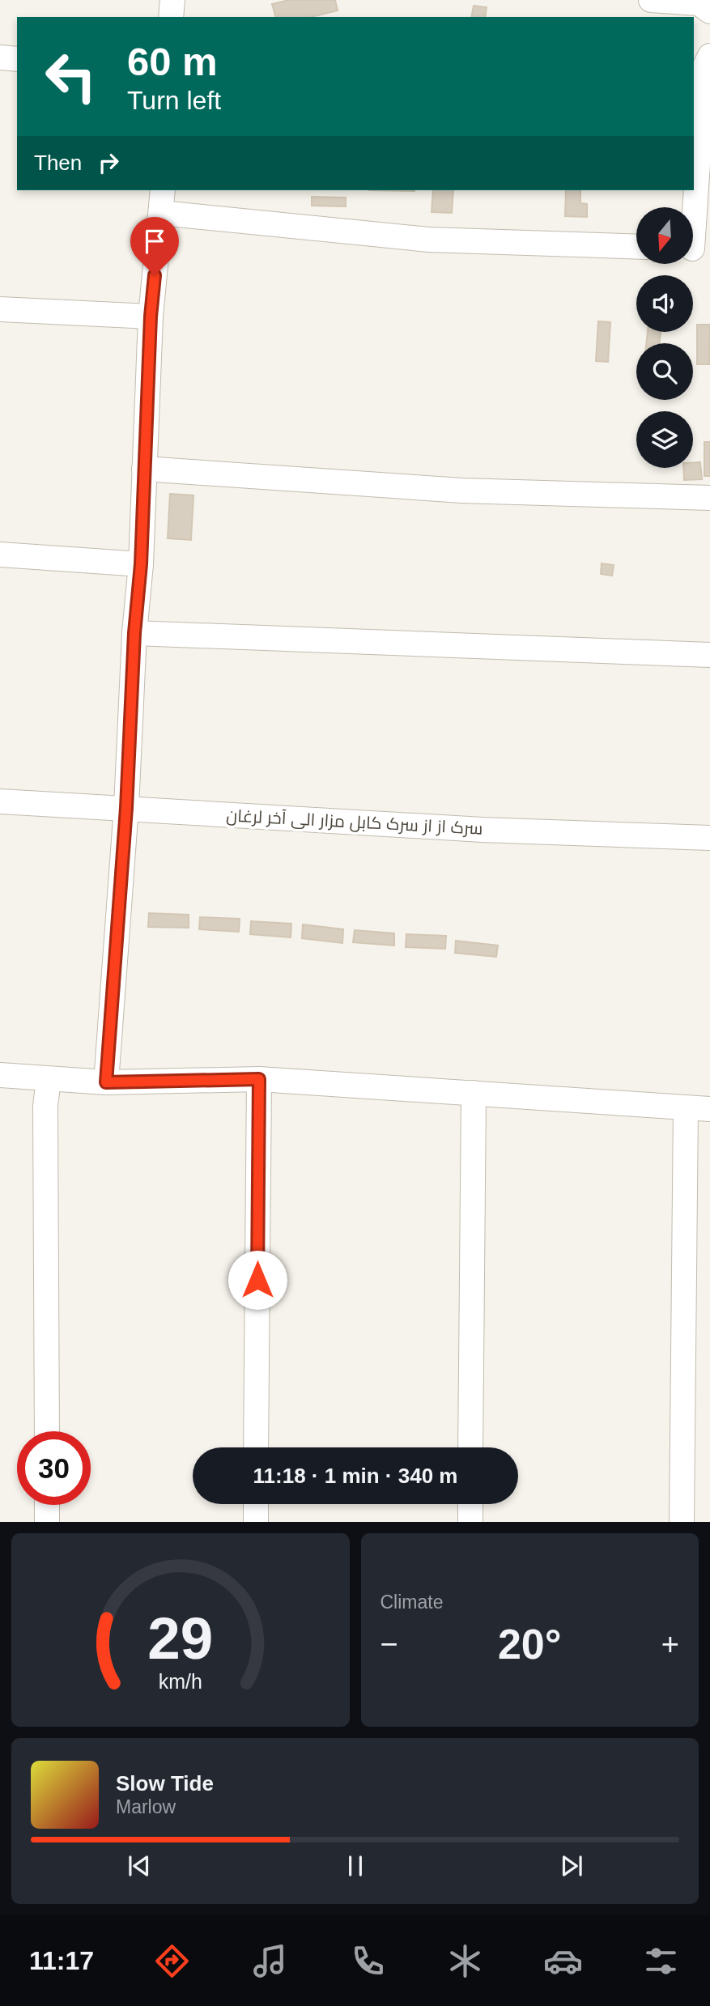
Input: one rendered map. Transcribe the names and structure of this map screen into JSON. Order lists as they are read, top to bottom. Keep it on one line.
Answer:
{"streets":{"street":["سرک از از سرک کابل مزار الی آخر لرغان"]},"north":"bottom","page":{"turn":["60 m","Turn left"],"then":"Then","limit":"30","trip":"11:18 · 1 min · 340 m","tile":"Climate","heat":["−","20°","+"],"song":["Slow Tide","Marlow"],"tabs":"11:17","gauge":["29","km/h"]}}
